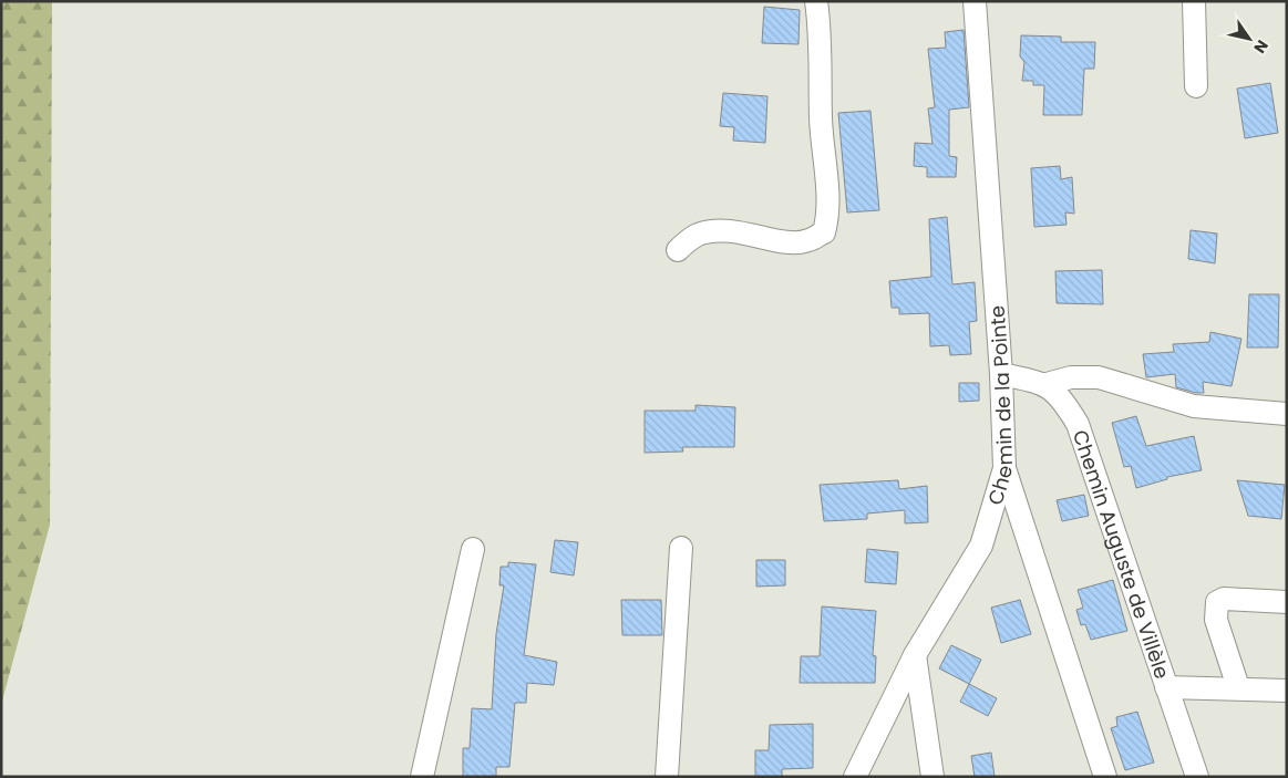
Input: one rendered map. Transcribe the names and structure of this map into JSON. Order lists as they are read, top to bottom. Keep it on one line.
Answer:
{"streets":{"street":["Chemin de la Pointe","Chemin Auguste de Villèle"]},"north":"bottom right"}
